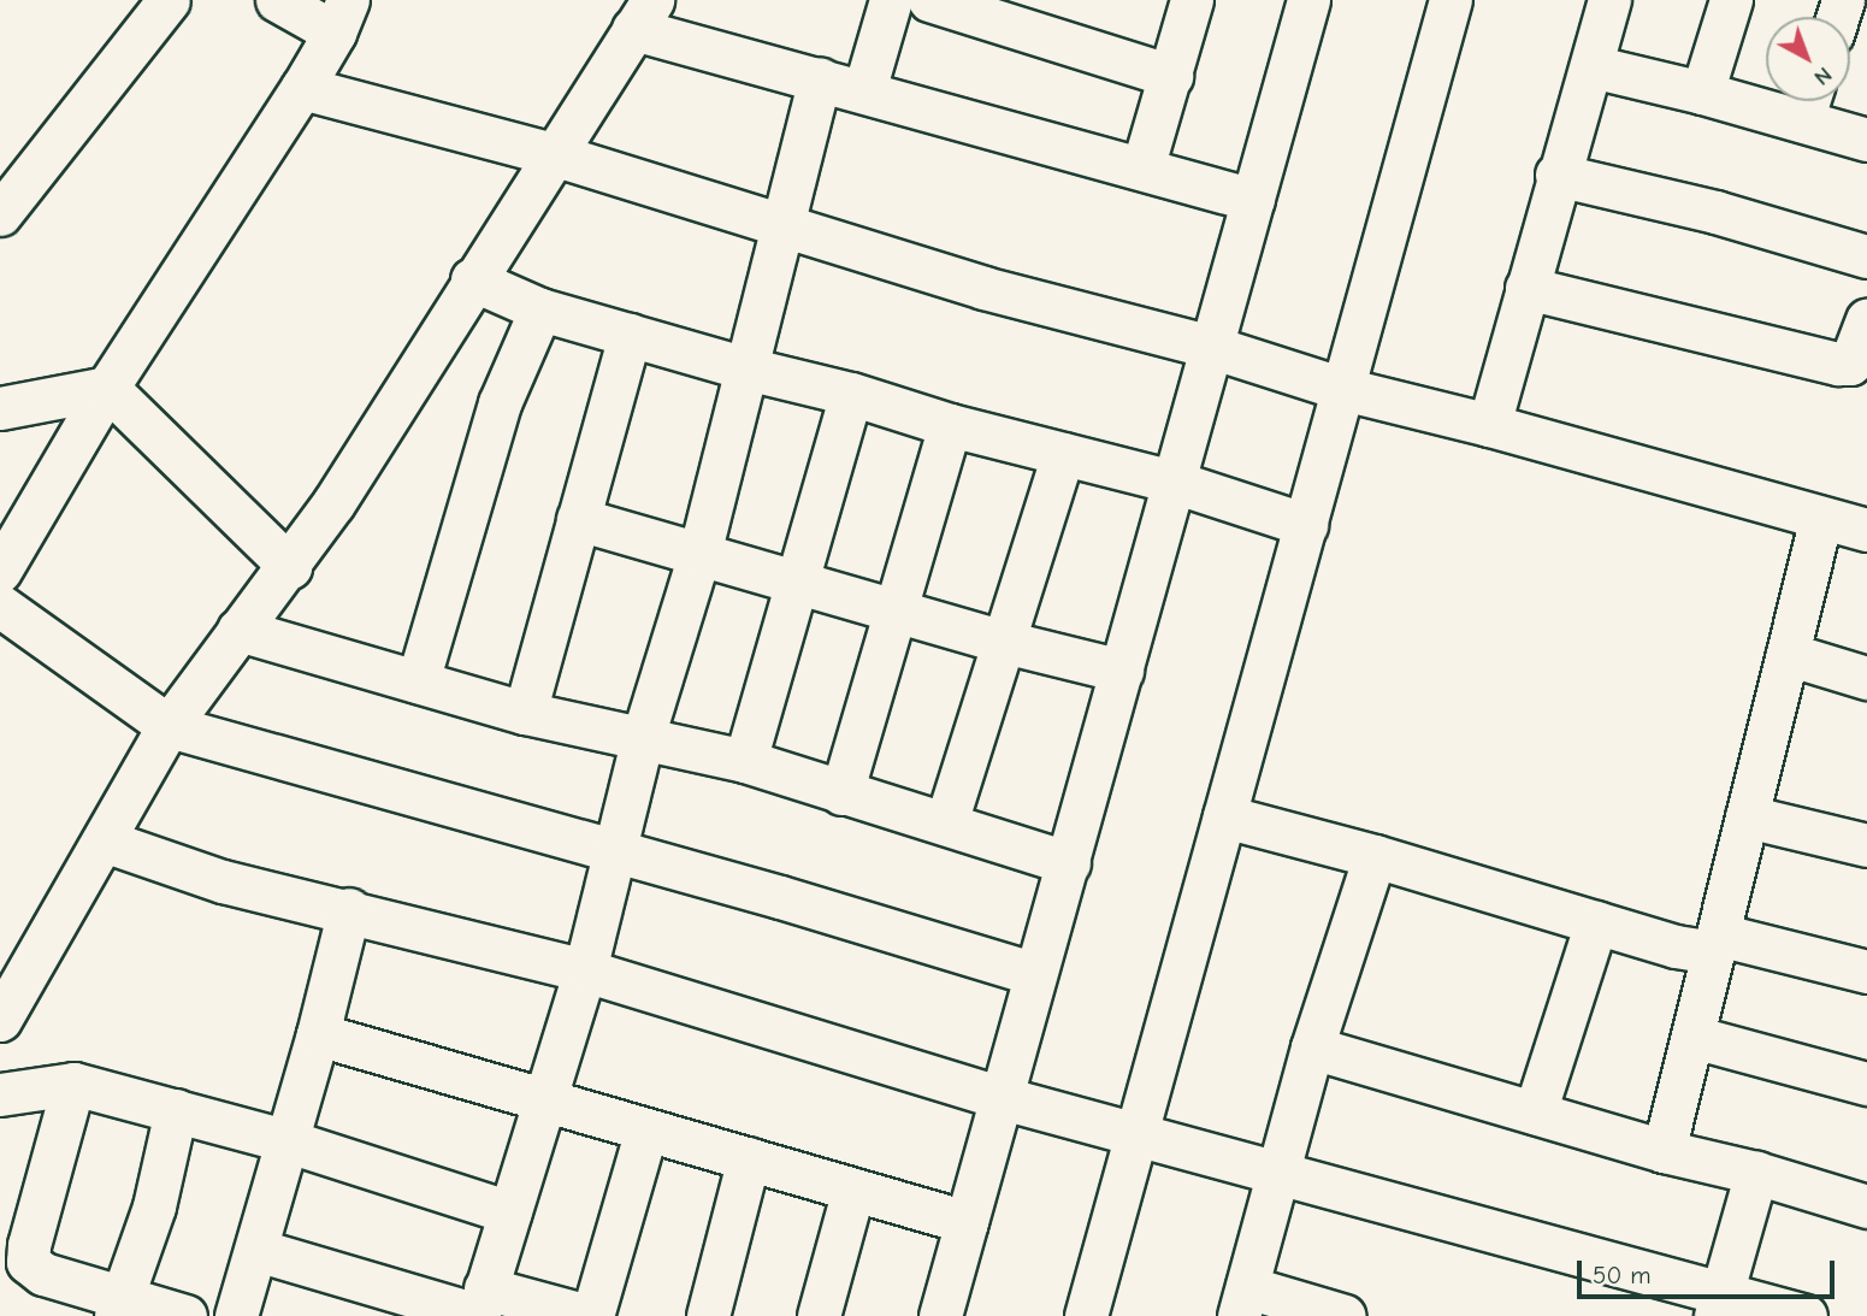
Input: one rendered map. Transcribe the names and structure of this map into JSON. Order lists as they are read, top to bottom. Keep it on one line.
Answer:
{"scale_bar":"50 m","north":"bottom right"}
